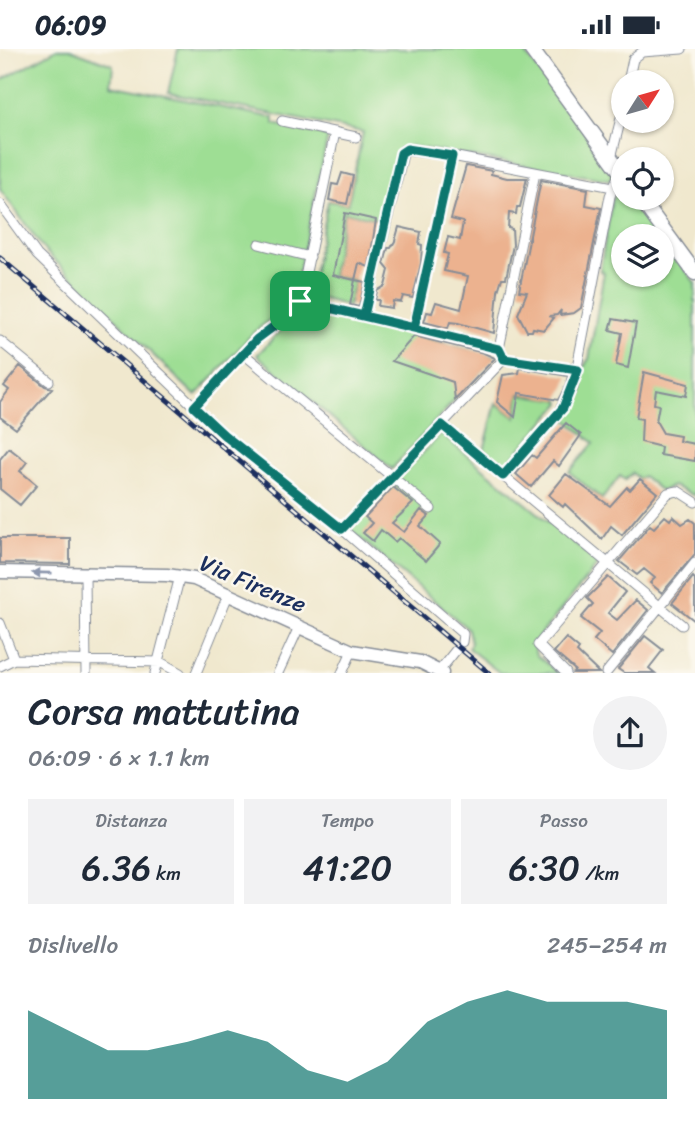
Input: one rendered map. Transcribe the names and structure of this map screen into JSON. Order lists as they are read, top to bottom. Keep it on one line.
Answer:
{"streets":{"street":["Via Firenze"]},"north":"top right","page":{"status":"06:09","heading":["Corsa mattutina","06:09 · 6 × 1.1 km"],"stats":[["Distanza","6.36 km"],["Tempo","41:20"],["Passo","6:30 /km"]],"chart":["Dislivello","245–254 m"]}}
